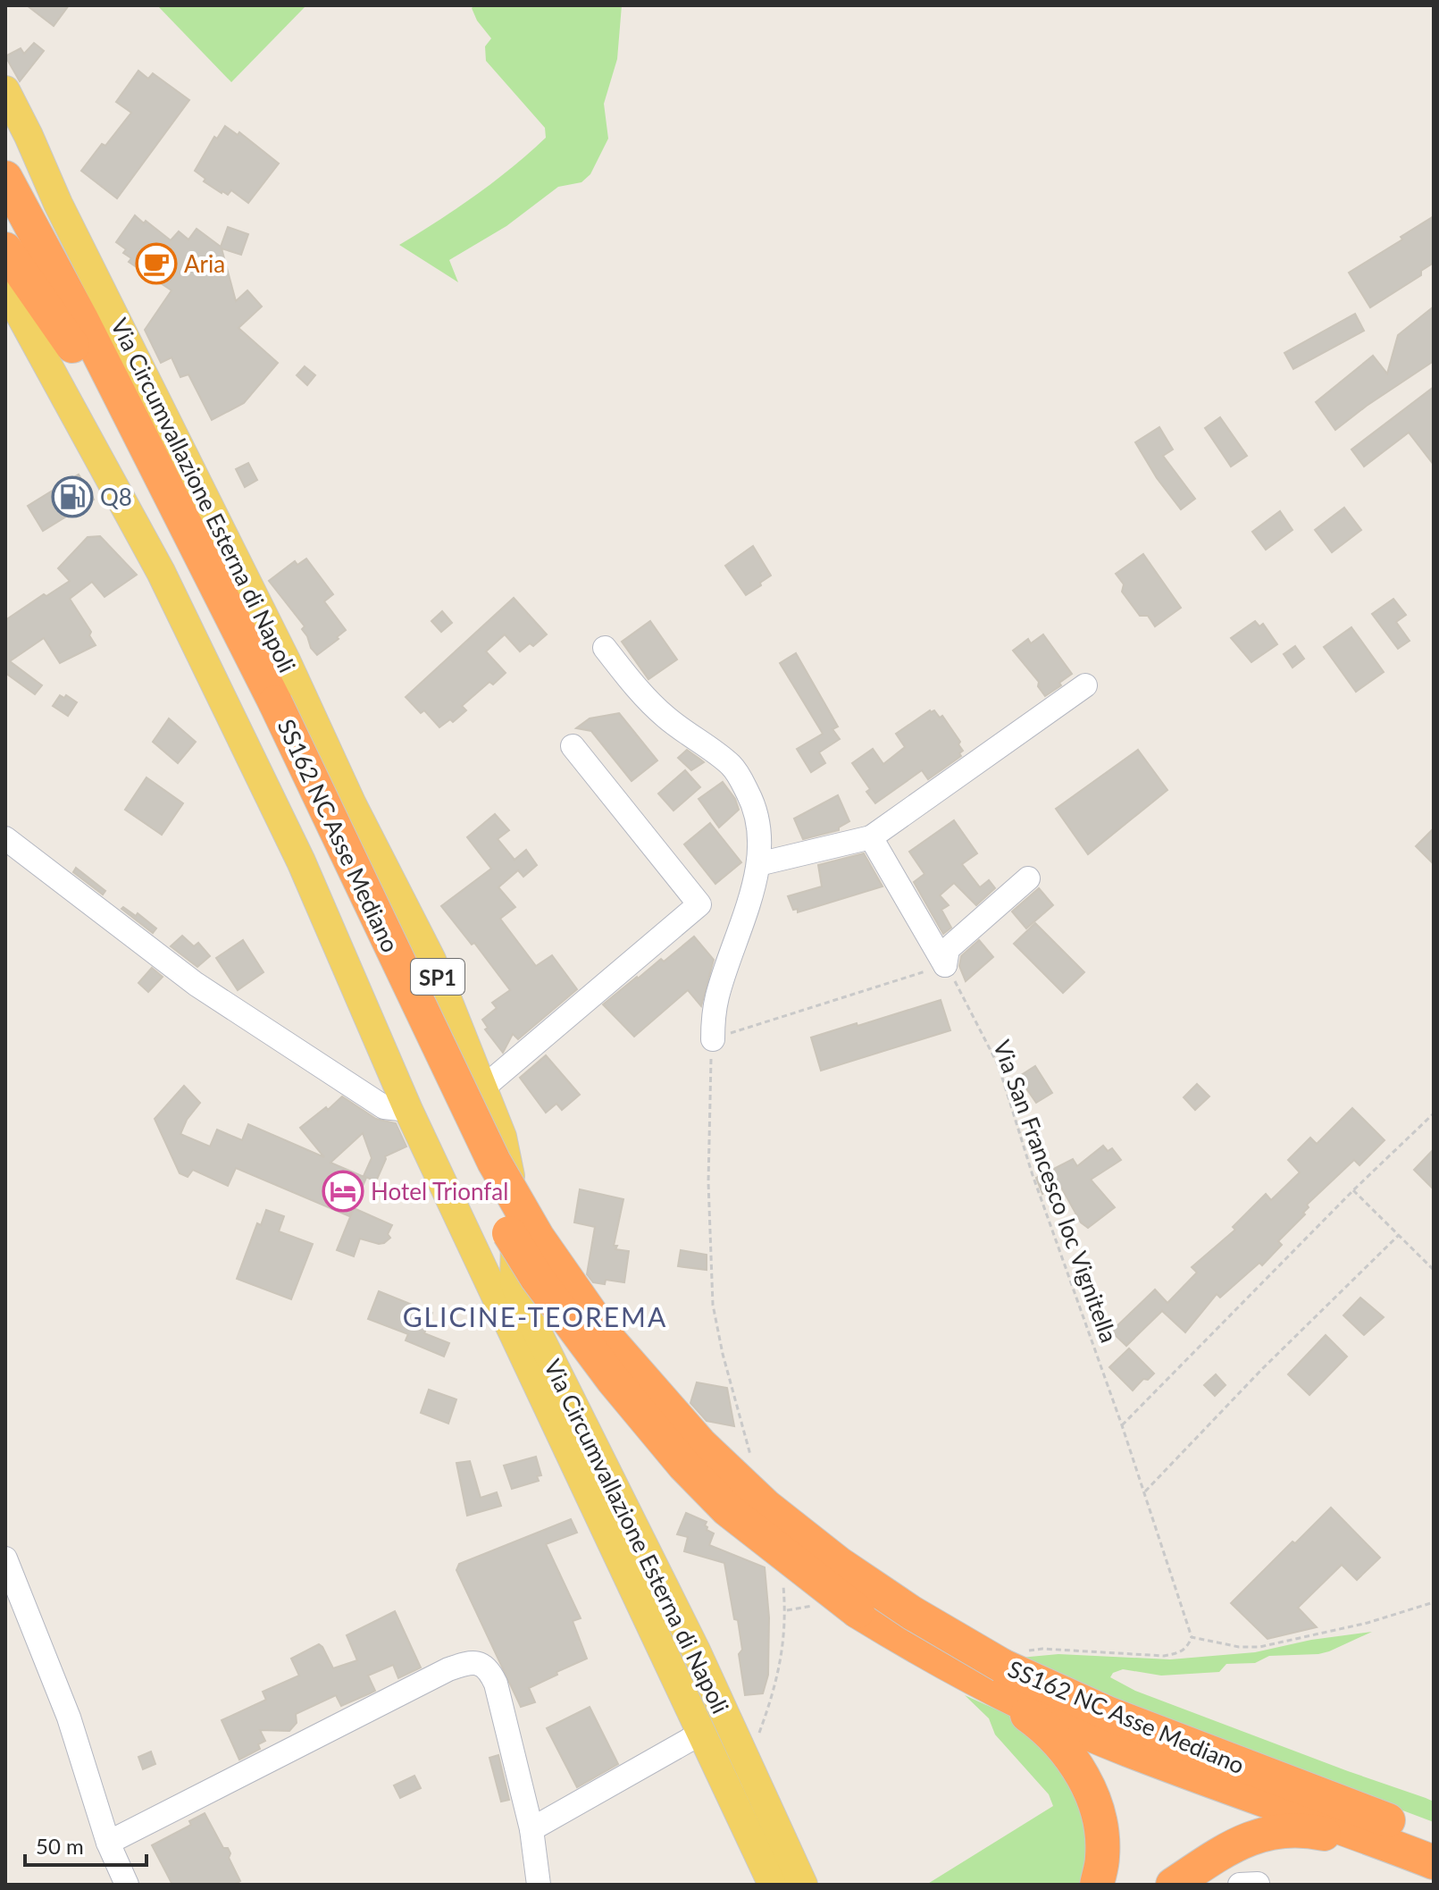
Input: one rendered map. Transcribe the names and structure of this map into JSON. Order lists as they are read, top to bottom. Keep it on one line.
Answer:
{"streets":{"highway":["SS162 NC Asse Mediano"],"main road":["Via Circumvallazione Esterna di Napoli","SP1"],"path":["Via San Francesco loc Vignitella"]},"districts":["GLICINE-TEOREMA"],"places":{"cafe":["Aria"],"fuel station":["Q8"],"hotel":["Hotel Trionfal"]},"scale_bar":"50 m"}
